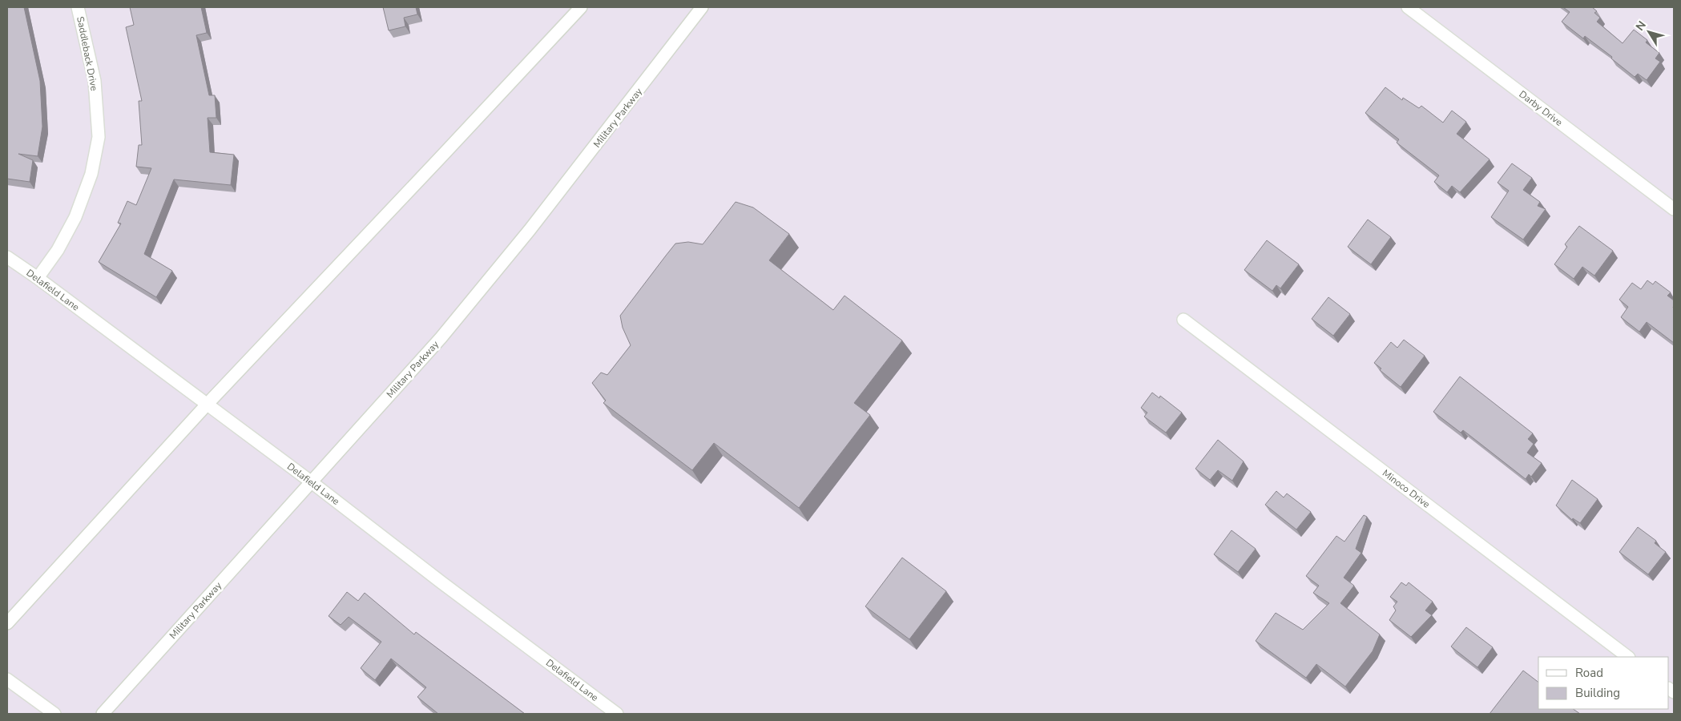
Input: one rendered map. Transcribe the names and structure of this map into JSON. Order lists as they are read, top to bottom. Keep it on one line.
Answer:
{"streets":{"street":["Saddleback Drive","Darby Drive","Military Parkway","Delafield Lane","Minoco Drive"]},"crossings":[["Saddleback Drive","Delafield Lane"],["Military Parkway","Delafield Lane"]],"legend":["Road","Building"],"north":"top left"}
